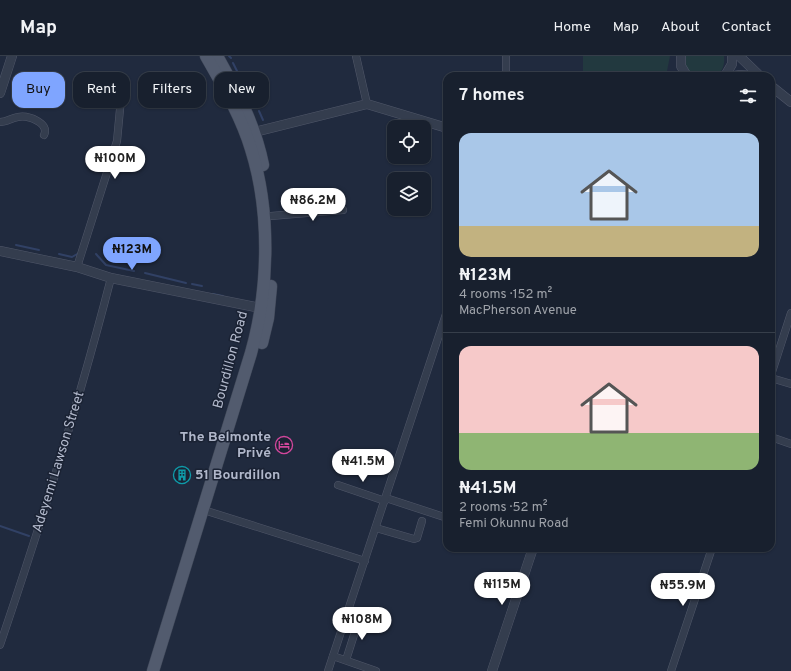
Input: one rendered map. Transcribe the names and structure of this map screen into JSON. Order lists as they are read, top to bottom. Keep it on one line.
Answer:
{"streets":{"main road":["Bourdillon Road"],"street":["Adeyemi Lawson Street"]},"places":{"hotel":["The Belmonte Privé"],"building":["51 Bourdillon"]},"page":{"header":"Map","nav":["Home","Map","About","Contact"],"chip":["Buy","Rent","Filters","New"],"heading":"7 homes","list":[{"name":"₦123M","note":"4 rooms · 152 m² · MacPherson Avenue"},{"name":"₦41.5M","note":"2 rooms · 52 m² · Femi Okunnu Road"}],"price":["₦100M","₦86.2M","₦123M","₦41.5M","₦115M","₦55.9M","₦108M"]}}
